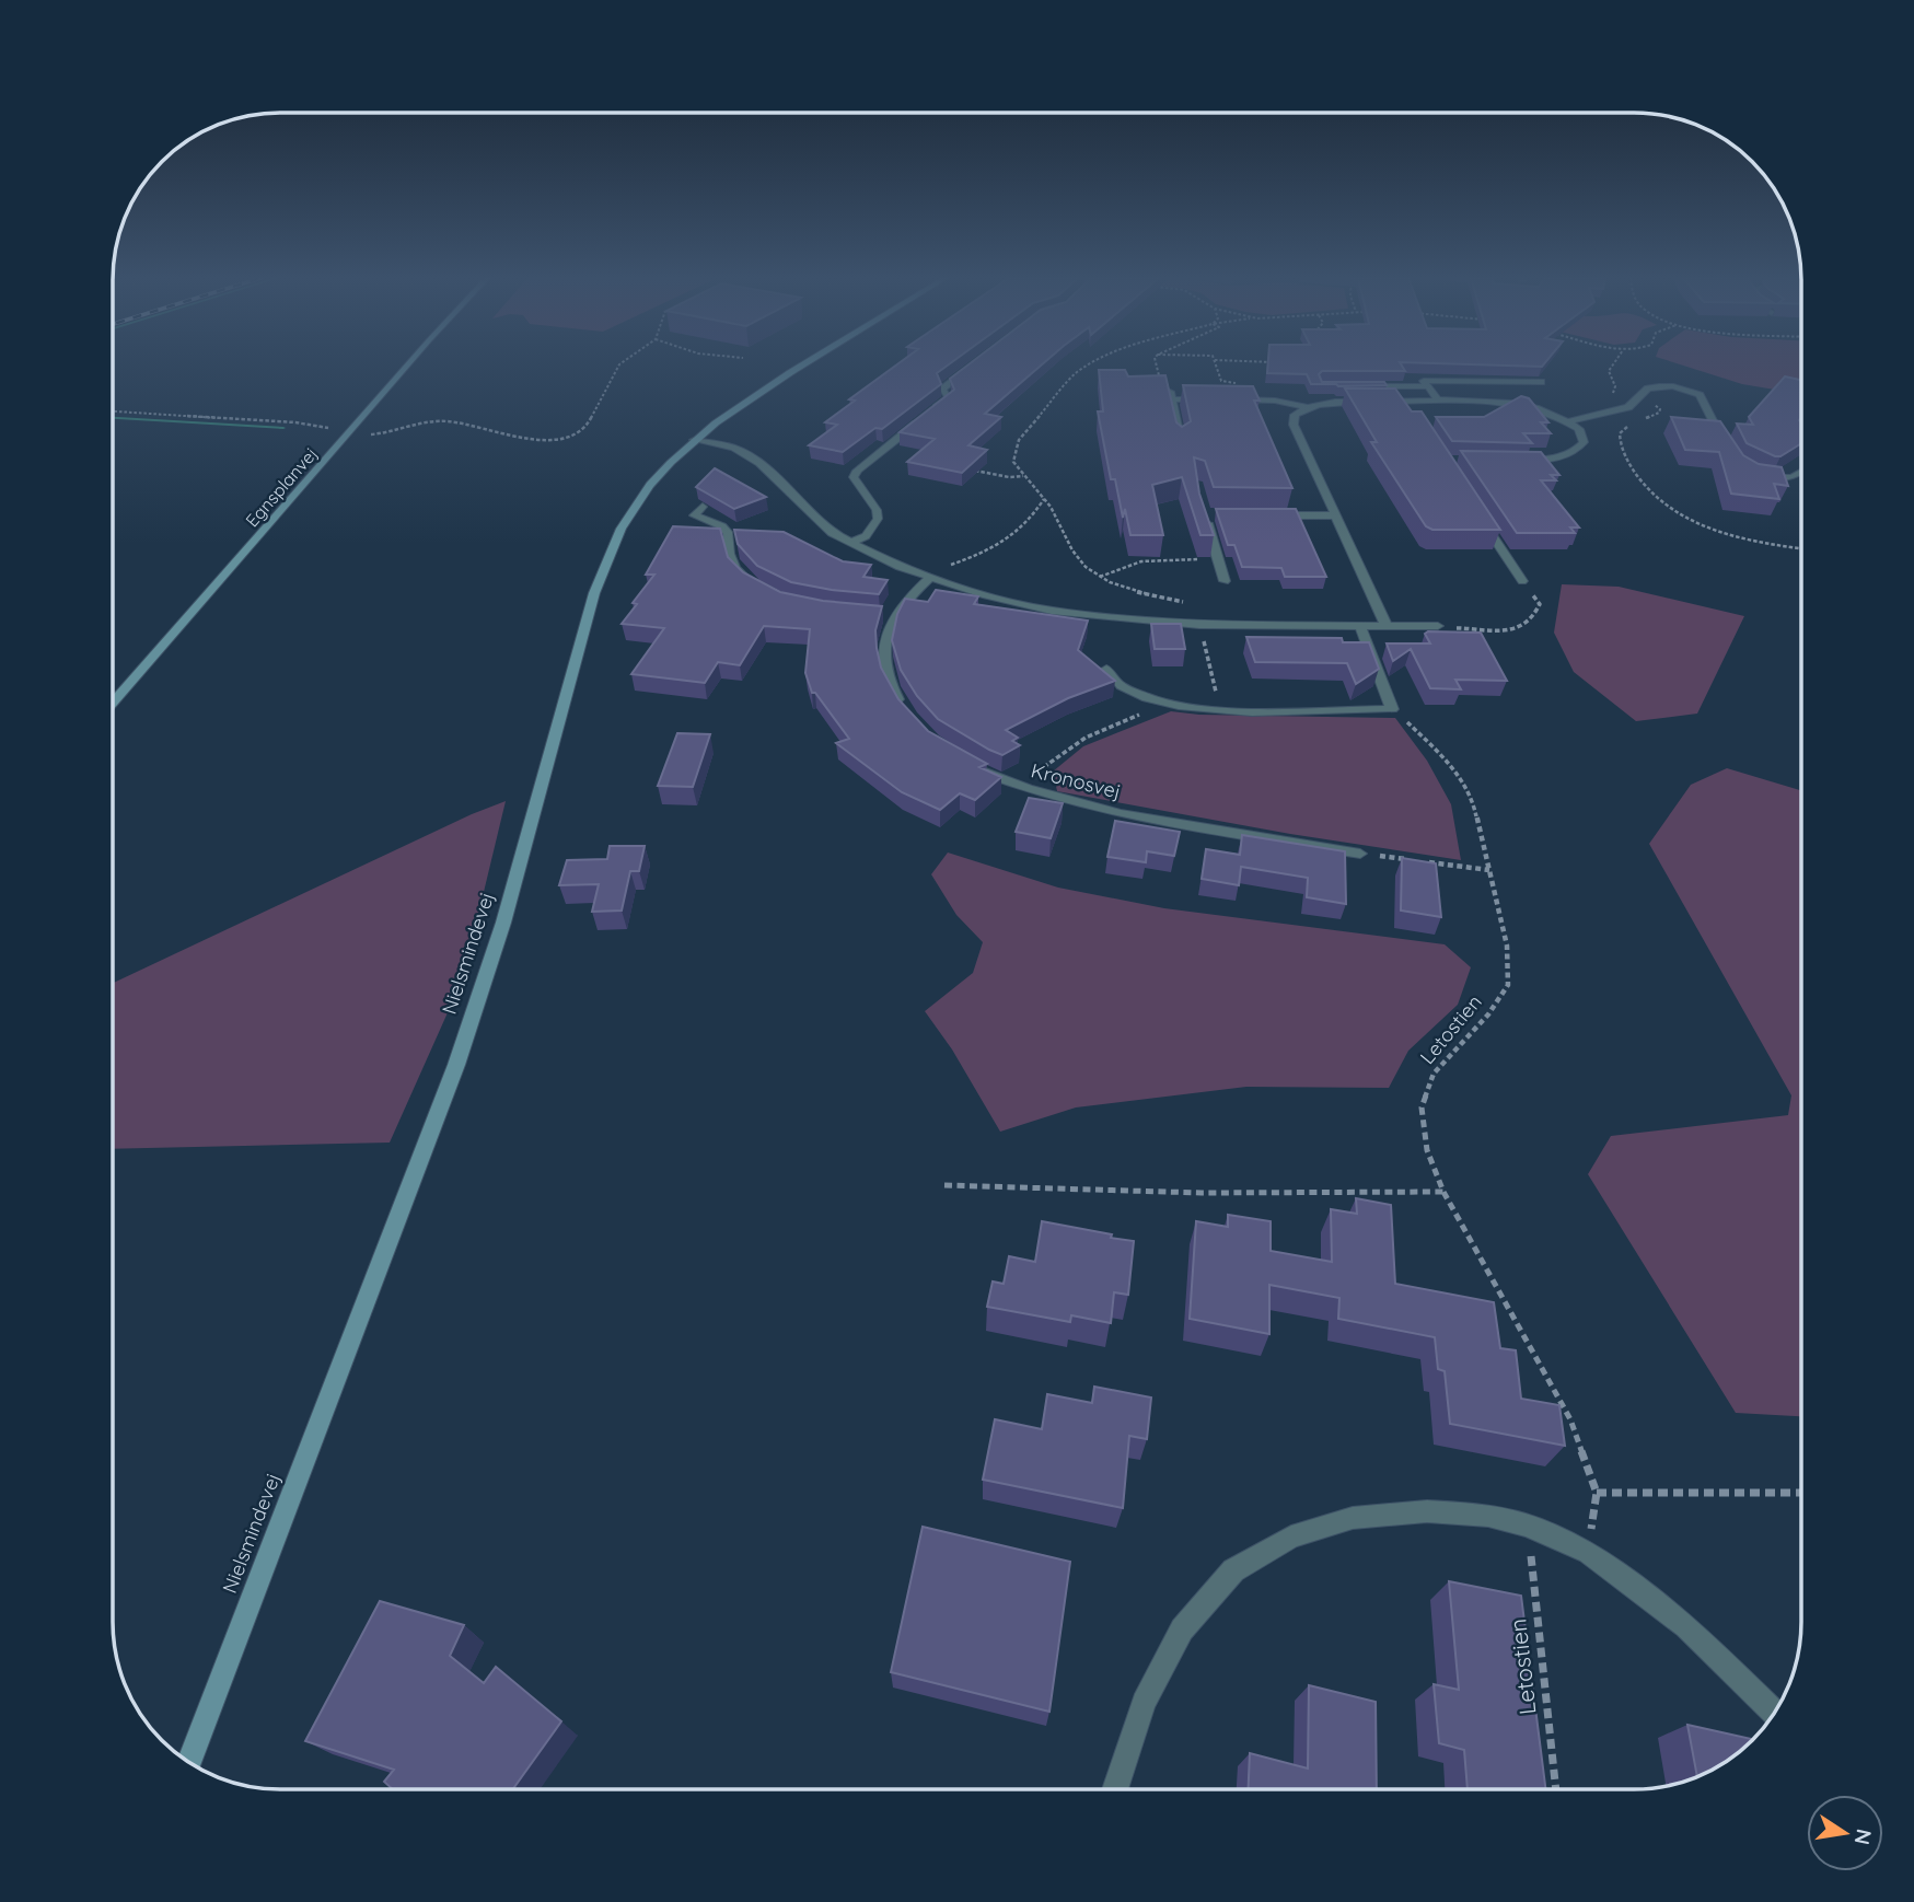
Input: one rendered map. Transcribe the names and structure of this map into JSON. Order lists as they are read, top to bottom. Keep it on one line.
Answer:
{"streets":{"street":["Egnsplanvej","Kronosvej","Nielsmindevej"],"path":["Letostien"]},"north":"right"}
